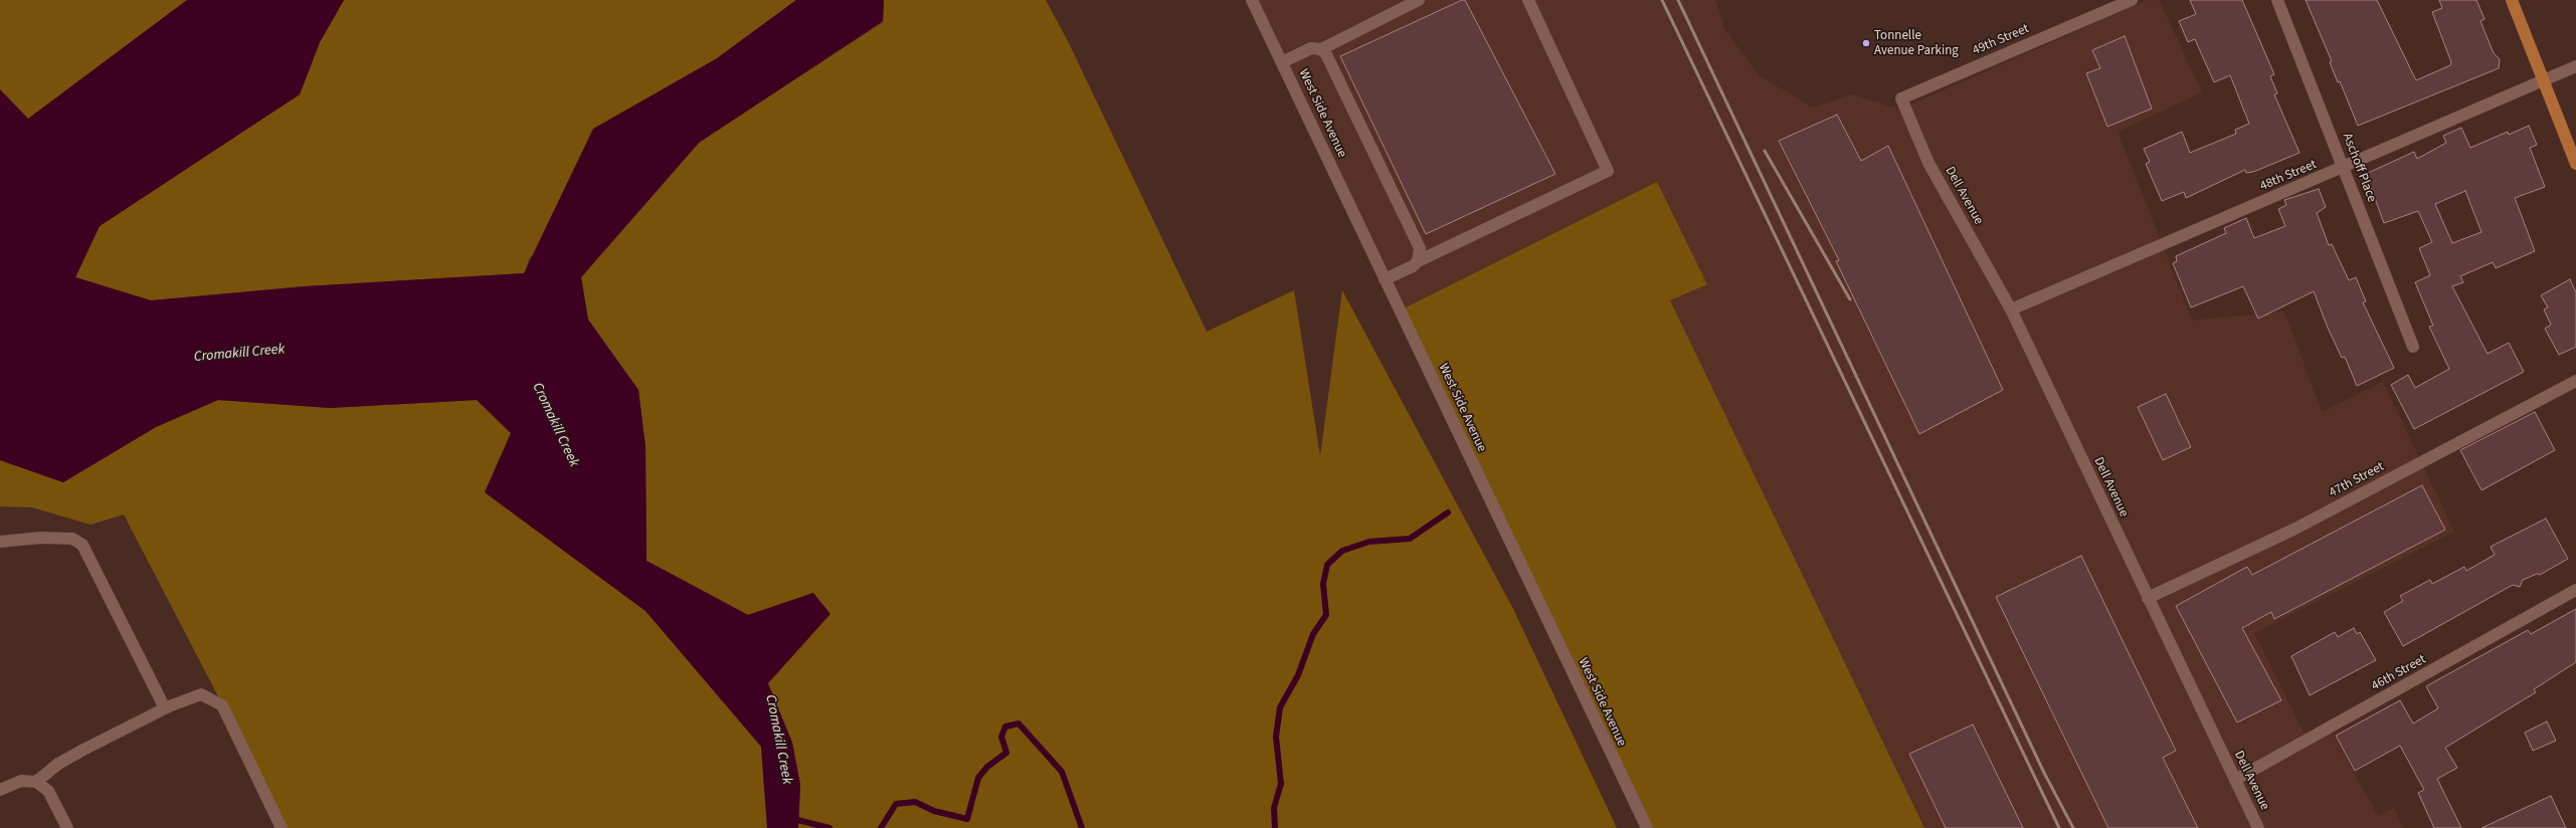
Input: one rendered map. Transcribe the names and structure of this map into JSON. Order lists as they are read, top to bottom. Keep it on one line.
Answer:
{"streets":{"street":["49th Street","West Side Avenue","Aschoff Place","48th Street","Dell Avenue","47th Street","46th Street"]},"crossings":[["49th Street","Dell Avenue"],["Aschoff Place","48th Street"],["48th Street","Dell Avenue"],["Dell Avenue","47th Street"],["Dell Avenue","46th Street"]],"water":["Cromakill Creek"],"places":["Tonnelle Avenue Parking"]}
